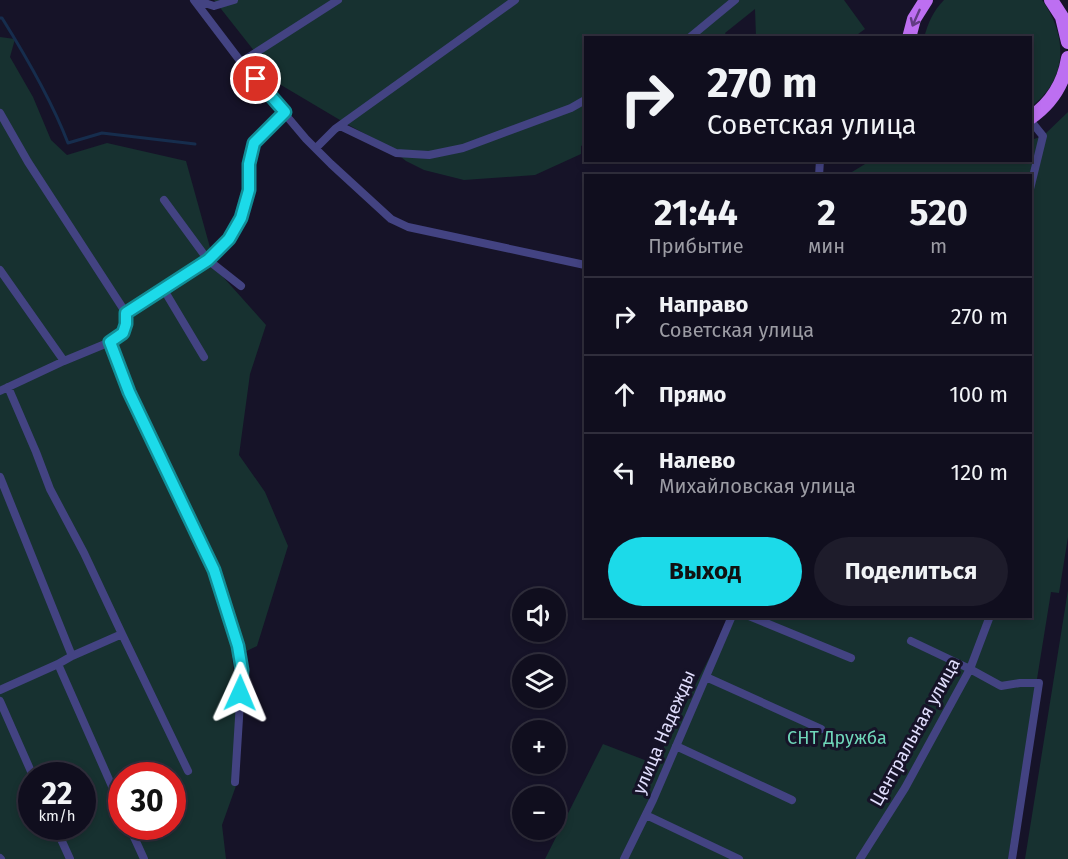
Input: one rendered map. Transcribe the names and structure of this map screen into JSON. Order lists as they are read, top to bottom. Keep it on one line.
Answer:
{"streets":{"street":["улица Надежды","Центральная улица"]},"parks":["СНТ Дружба"],"page":{"turn":["270 m","Советская улица"],"eta":["21:44","Прибытие","2","мин","520","m"],"list":[{"name":"Направо","note":"Советская улица","value":"270 m"},{"name":"Прямо","value":"100 m"},{"name":"Налево","note":"Михайловская улица","value":"120 m"}],"buttons":["Выход","Поделиться"],"map_buttons":["+","−"],"speed":"22 km/h","limit":"30"}}
